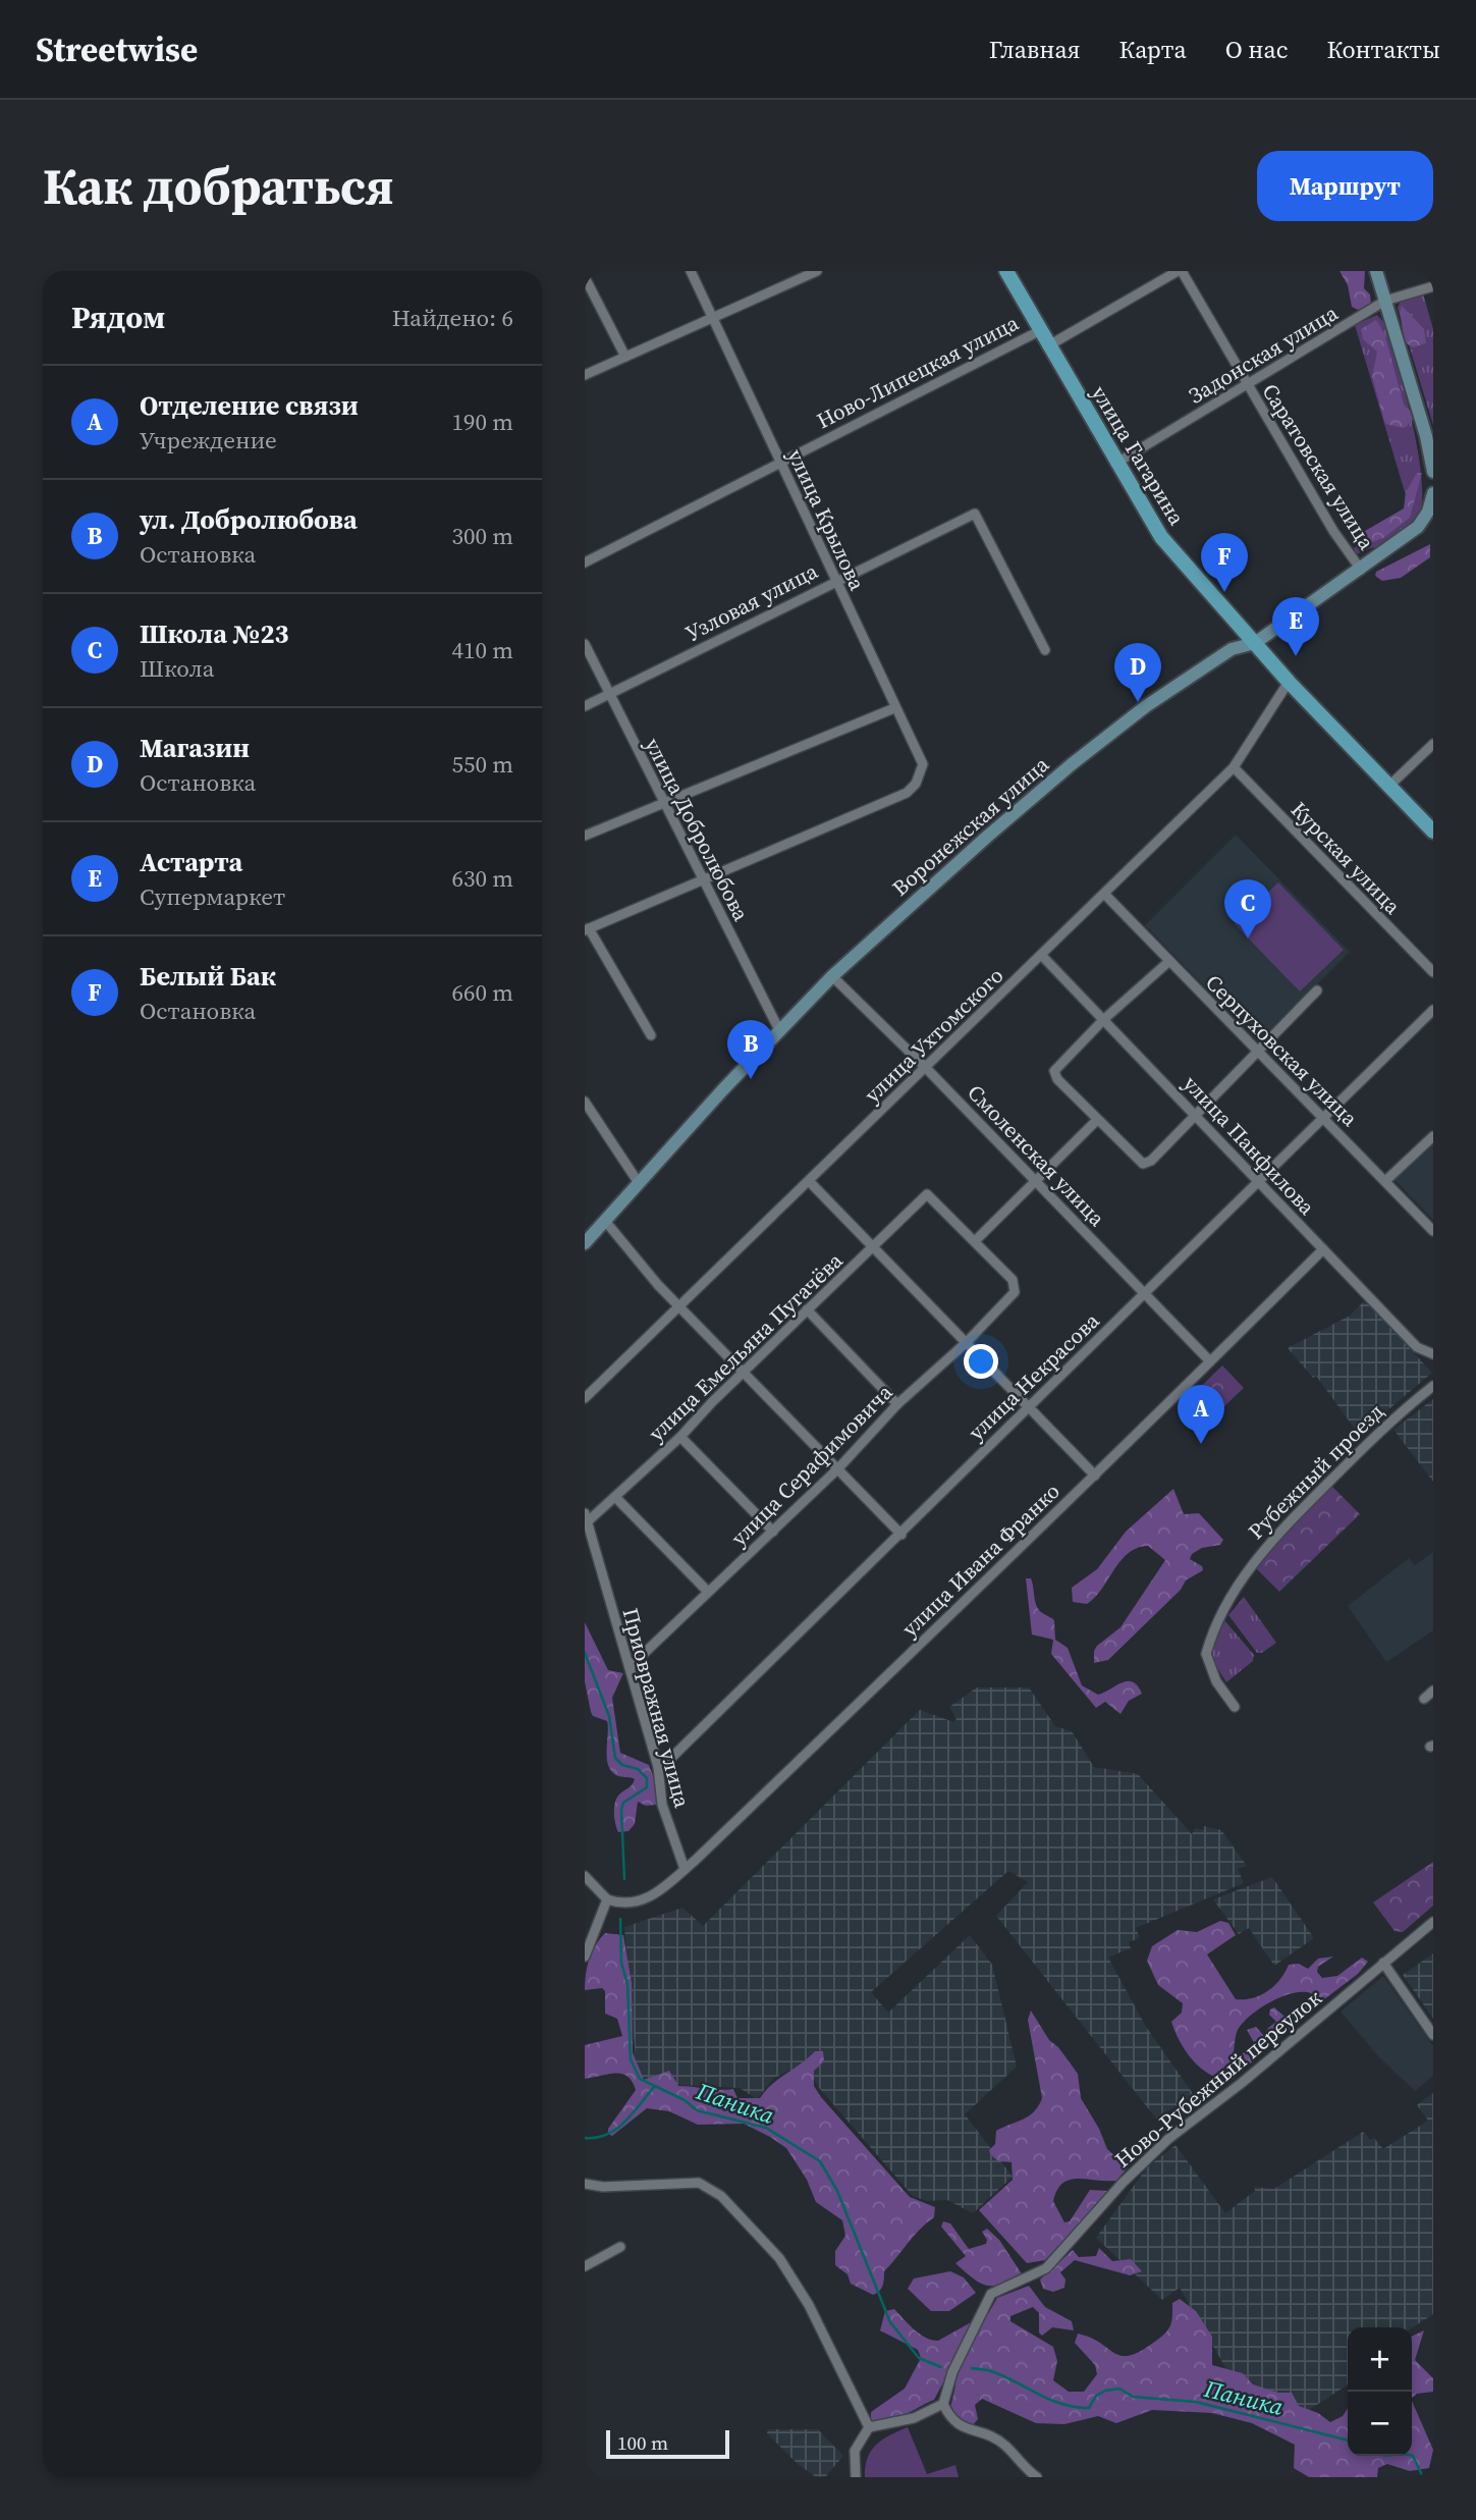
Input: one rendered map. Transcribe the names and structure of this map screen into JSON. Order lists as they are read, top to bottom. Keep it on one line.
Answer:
{"streets":{"main road":["улица Гагарина"],"street":["Задонская улица","Ново-Липецкая улица","Саратовская улица","улица Крылова","Узловая улица","Воронежская улица","улица Добролюбова","Курская улица","улица Ухтомского","Серпуховская улица","улица Панфилова","Смоленская улица","улица Емельяна Пугачёва","улица Некрасова","улица Серафимовича","Рубежный проезд","улица Ивана Франко","Приовражная улица","Ново-Рубежный переулок"]},"crossings":[["Задонская улица","улица Гагарина"],["Задонская улица","Саратовская улица"],["Ново-Липецкая улица","улица Гагарина"],["Ново-Липецкая улица","улица Крылова"],["улица Гагарина","Воронежская улица"],["улица Гагарина","улица Ухтомского"],["Саратовская улица","Воронежская улица"],["улица Крылова","Узловая улица"],["улица Крылова","улица Добролюбова"],["Узловая улица","улица Добролюбова"],["Воронежская улица","улица Добролюбова"],["Воронежская улица","Смоленская улица"],["Курская улица","улица Ухтомского"],["улица Ухтомского","Серпуховская улица"],["улица Ухтомского","улица Панфилова"],["улица Ухтомского","Смоленская улица"],["Серпуховская улица","улица Некрасова"],["улица Панфилова","улица Некрасова"],["улица Панфилова","улица Ивана Франко"],["Смоленская улица","улица Некрасова"],["Смоленская улица","улица Ивана Франко"],["улица Емельяна Пугачёва","улица Серафимовича"],["улица Емельяна Пугачёва","Приовражная улица"],["улица Некрасова","Приовражная улица"],["улица Серафимовича","Приовражная улица"],["улица Ивана Франко","Приовражная улица"]],"water":["Паника"],"scale_bar":"100 m","page":{"header":"Streetwise","nav":["Главная","Карта","О нас","Контакты"],"buttons":"Маршрут","title":"Как добраться","heading":["Рядом","Найдено: 6"],"list":[{"mark":"A","name":"Отделение связи","note":"Учреждение","value":"190 m"},{"mark":"B","name":"ул. Добролюбова","note":"Остановка","value":"300 m"},{"mark":"C","name":"Школа №23","note":"Школа","value":"410 m"},{"mark":"D","name":"Магазин","note":"Остановка","value":"550 m"},{"mark":"E","name":"Астарта","note":"Супермаркет","value":"630 m"},{"mark":"F","name":"Белый Бак","note":"Остановка","value":"660 m"}],"pins":["F","E","D","C","B","A"],"map_buttons":["+","−"],"scale":"100 m"}}
